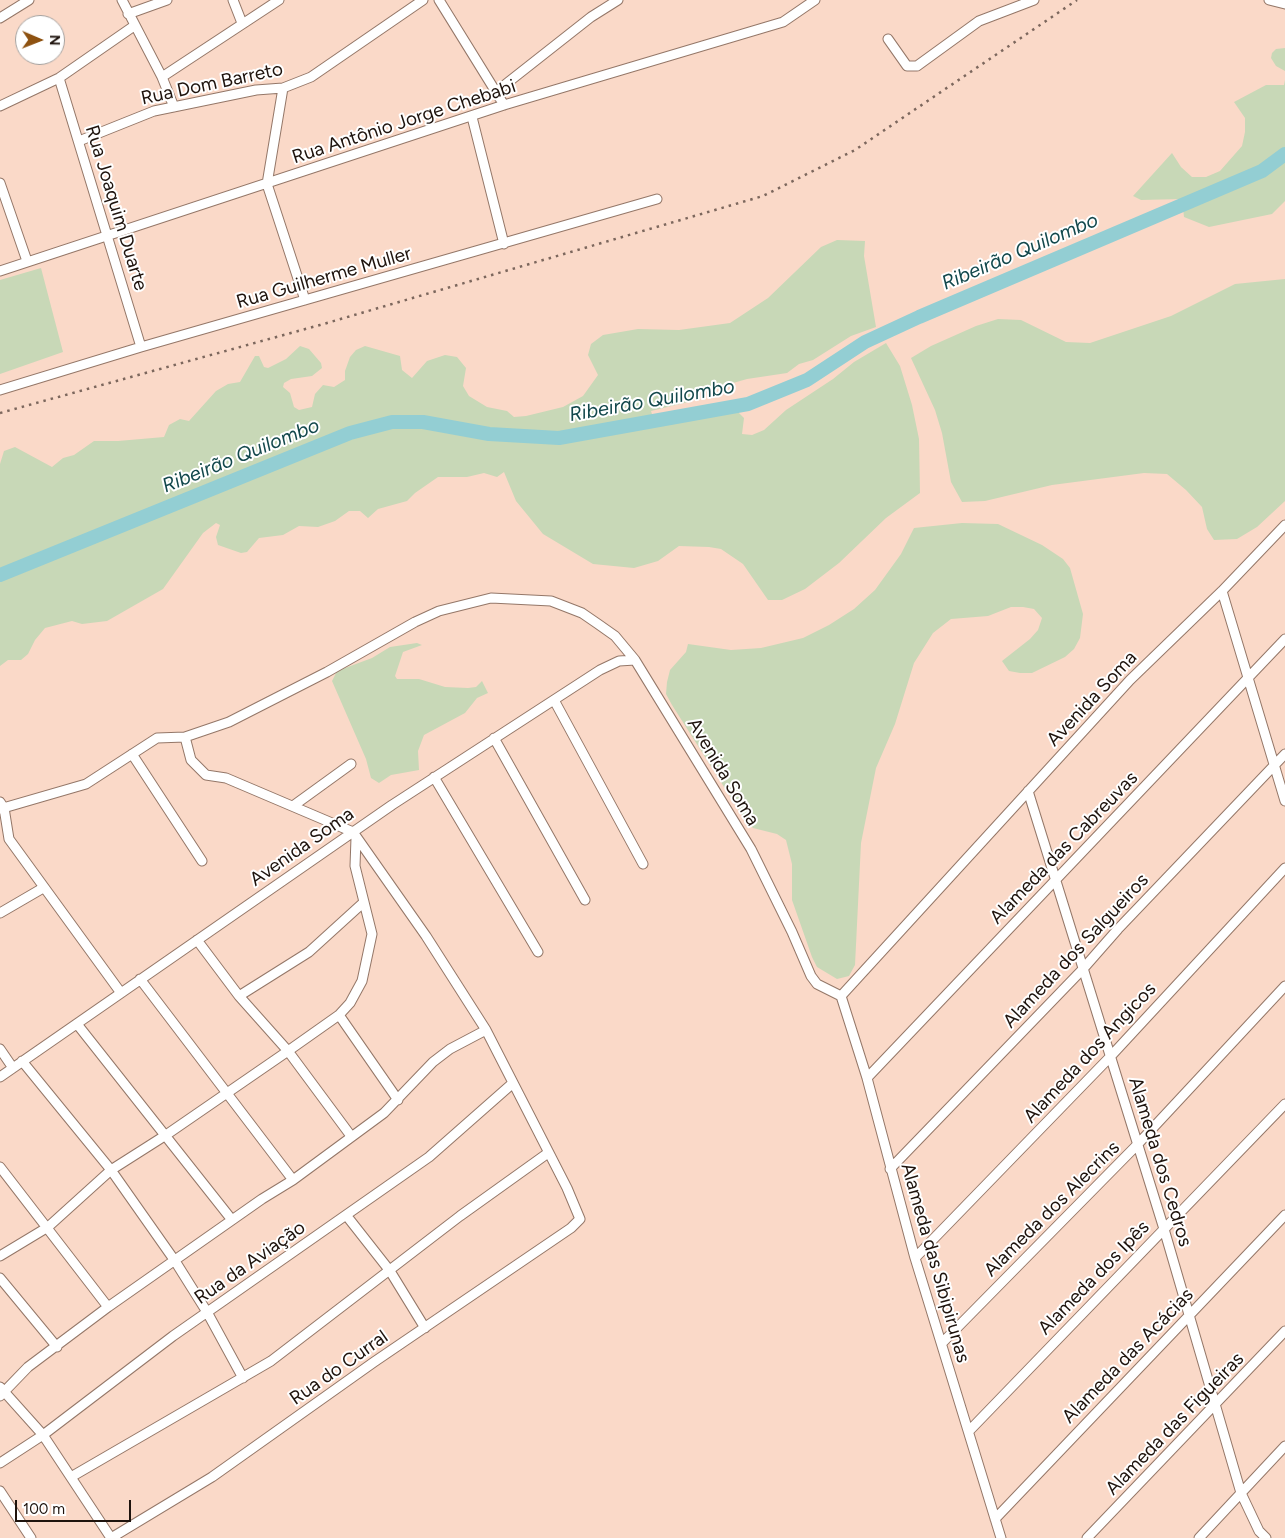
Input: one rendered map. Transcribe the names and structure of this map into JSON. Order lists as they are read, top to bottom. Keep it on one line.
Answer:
{"streets":{"street":["Rua Dom Barreto","Rua Antônio Jorge Chebabi","Rua Joaquim Duarte","Rua Guilherme Muller","Avenida Soma","Alameda das Cabreuvas","Alameda dos Salgueiros","Alameda dos Angicos","Alameda dos Cedros","Alameda dos Alecrins","Rua da Aviação","Alameda das Sibipirunas","Alameda dos Ipês","Alameda das Acácias","Rua do Curral","Alameda das Figueiras"]},"crossings":[["Rua Dom Barreto","Rua Joaquim Duarte"],["Rua Antônio Jorge Chebabi","Rua Joaquim Duarte"],["Rua Joaquim Duarte","Rua Guilherme Muller"],["Avenida Soma","Alameda dos Cedros"],["Avenida Soma","Alameda das Sibipirunas"],["Alameda das Cabreuvas","Alameda dos Cedros"],["Alameda das Cabreuvas","Alameda das Sibipirunas"],["Alameda dos Salgueiros","Alameda dos Cedros"],["Alameda dos Salgueiros","Alameda das Sibipirunas"],["Alameda dos Angicos","Alameda dos Cedros"],["Alameda dos Angicos","Alameda das Sibipirunas"],["Alameda dos Cedros","Alameda dos Alecrins"],["Alameda dos Cedros","Alameda dos Ipês"],["Alameda dos Cedros","Alameda das Acácias"],["Alameda dos Cedros","Alameda das Figueiras"],["Alameda dos Alecrins","Alameda das Sibipirunas"],["Alameda das Sibipirunas","Alameda dos Ipês"],["Alameda das Sibipirunas","Alameda das Acácias"]],"water":["Ribeirão Quilombo"],"scale_bar":"100 m","north":"right"}
